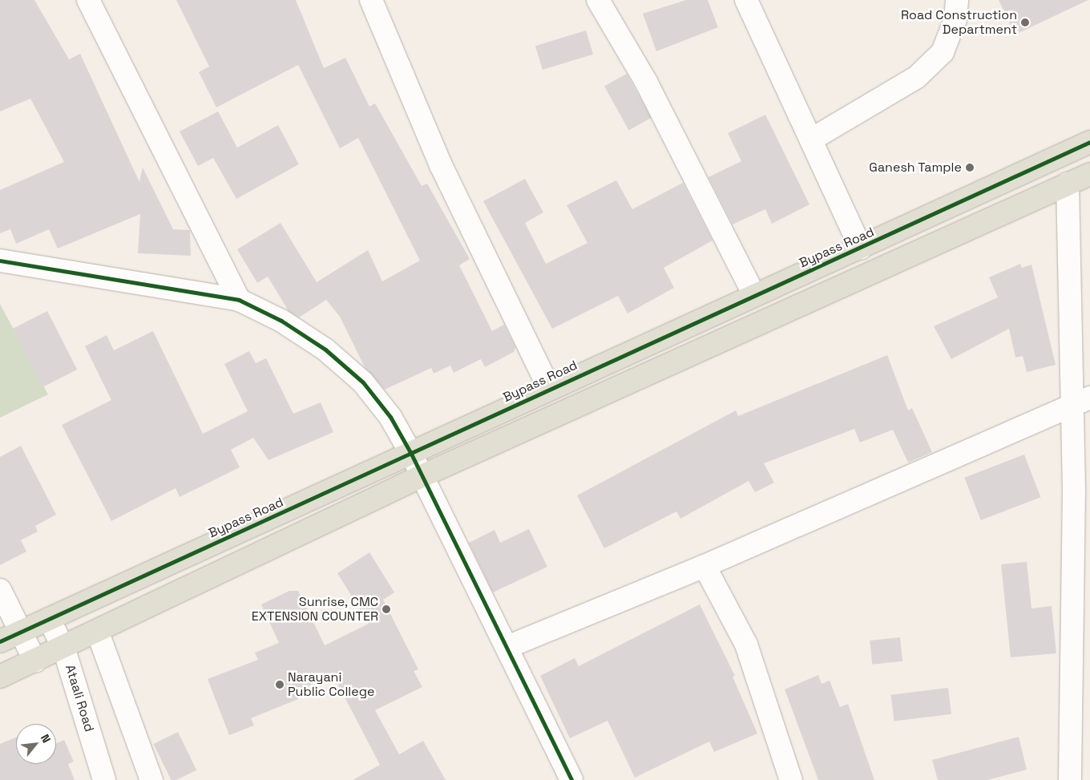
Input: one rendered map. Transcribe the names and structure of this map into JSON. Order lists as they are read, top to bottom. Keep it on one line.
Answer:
{"streets":{"highway":["Bypass Road"],"street":["Ataali Road"]},"crossings":[["Bypass Road","Ataali Road"]],"places":["Road Construction Department","Ganesh Tample","Sunrise, CMC EXTENSION COUNTER","Narayani Public College"],"north":"top right"}
